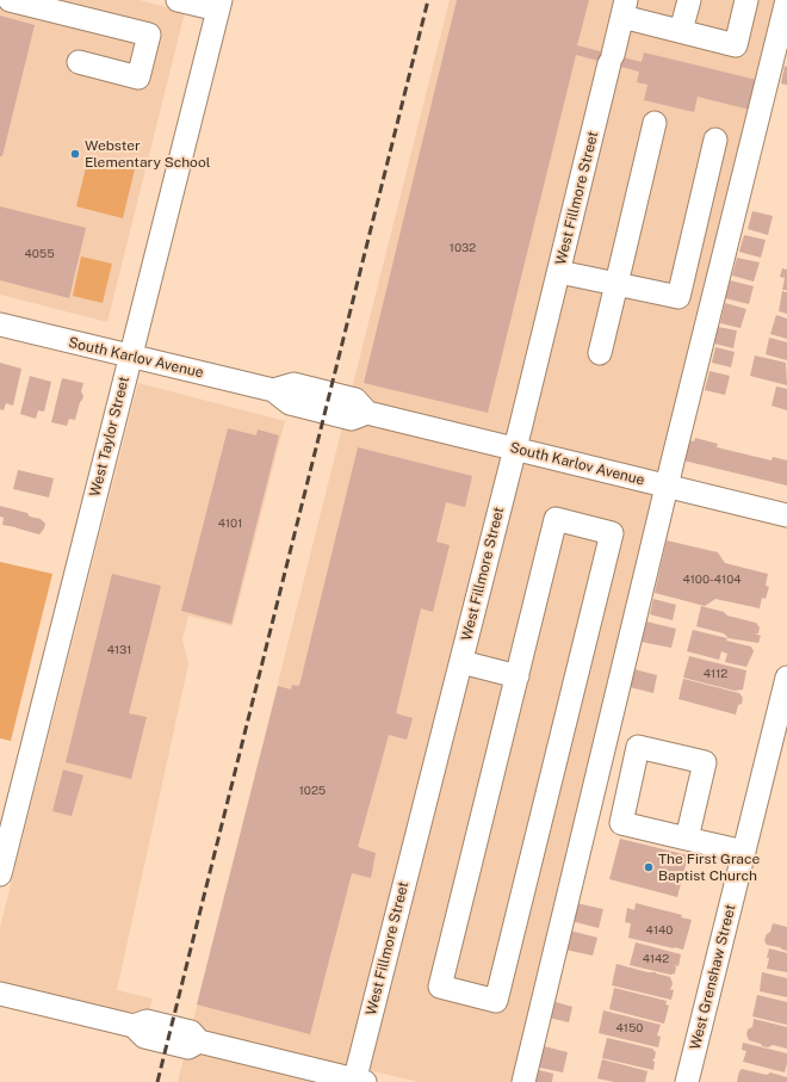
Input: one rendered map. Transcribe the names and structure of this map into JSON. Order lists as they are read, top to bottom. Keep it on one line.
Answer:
{"streets":{"street":["West Fillmore Street","South Karlov Avenue","West Taylor Street","West Grenshaw Street"]},"crossings":[["West Fillmore Street","South Karlov Avenue"],["South Karlov Avenue","West Taylor Street"]],"places":["Webster Elementary School","The First Grace Baptist Church"],"house_numbers":["1032","4055","4101","4100-4104","4131","4112","1025","4140","4142","4150"]}
